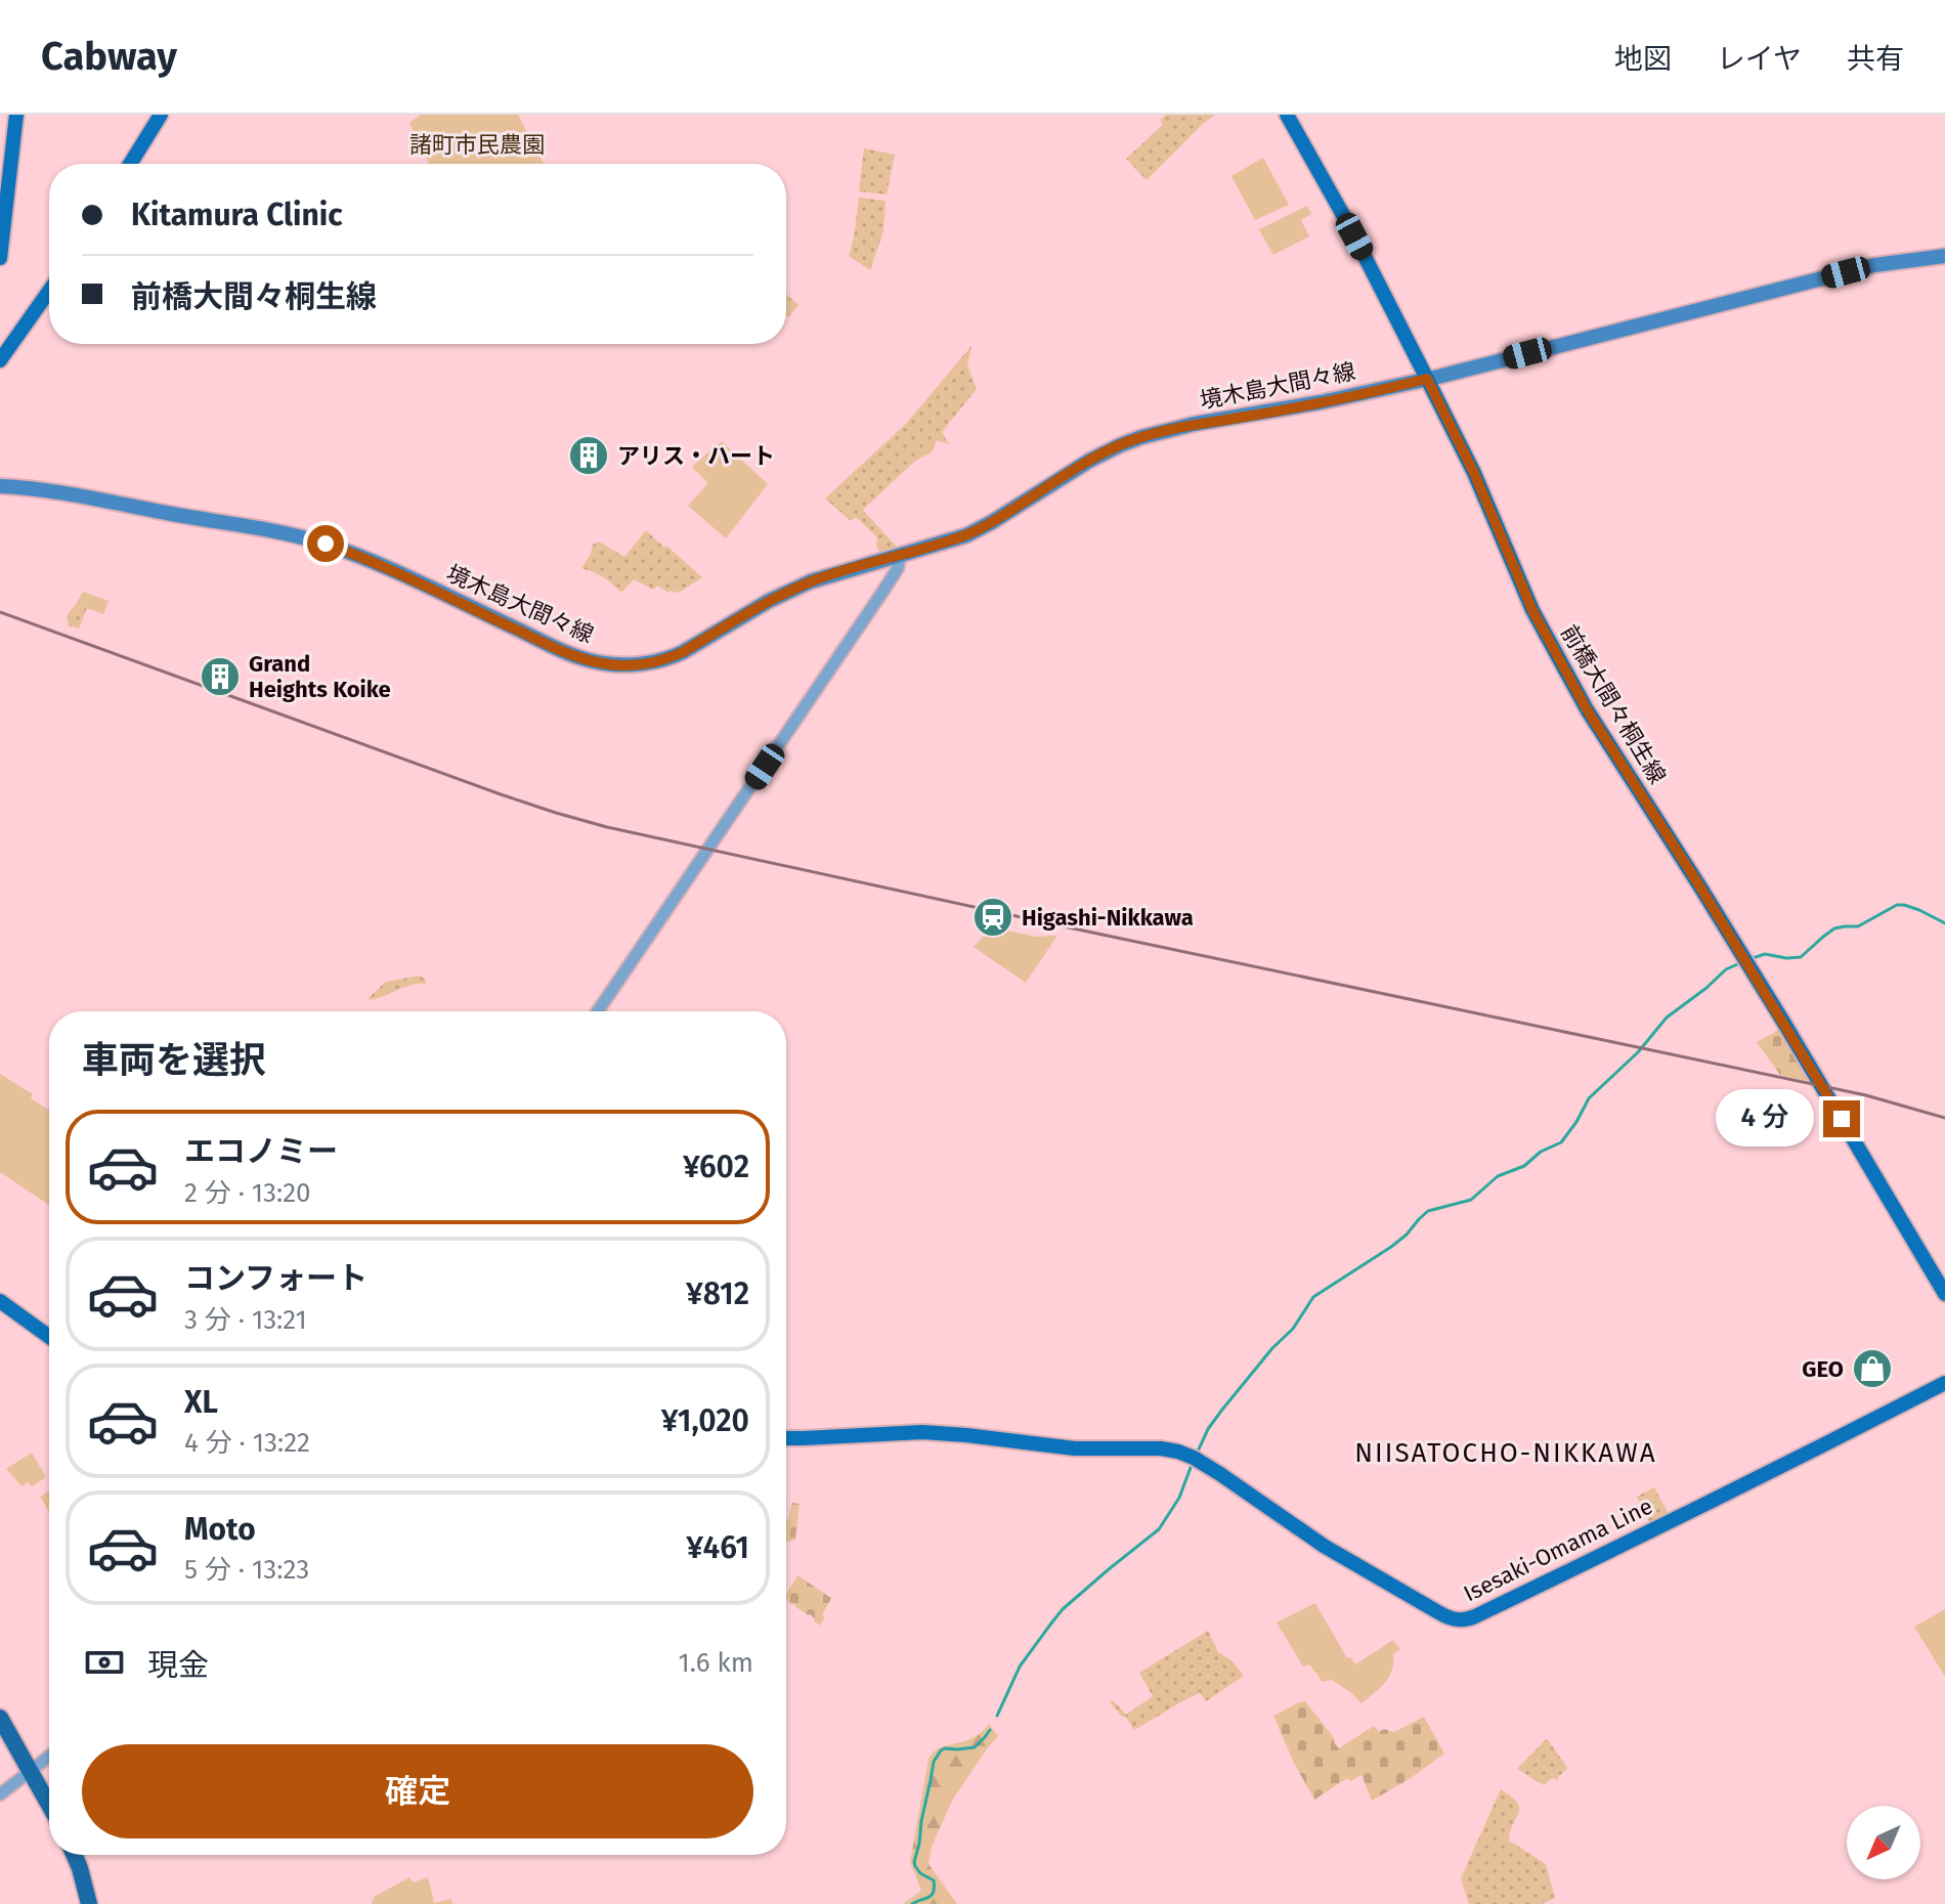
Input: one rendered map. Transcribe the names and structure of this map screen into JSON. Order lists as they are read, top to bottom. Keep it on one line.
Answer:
{"streets":{"main road":["境木島大間々線","前橋大間々桐生線","Isesaki-Omama Line"]},"crossings":[["境木島大間々線","前橋大間々桐生線"]],"districts":["NIISATOCHO-NIKKAWA"],"parks":["諸町市民農園"],"places":{"building":["アリス・ハート","Grand Heights Koike"],"station":["Higashi-Nikkawa"],"shop":["GEO"]},"north":"bottom left","page":{"header":"Cabway","nav":["地図","レイヤ","共有"],"banner":["Kitamura Clinic","前橋大間々桐生線"],"heading":"車両を選択","bubble":"4 分","list":[{"name":"エコノミー","note":"2 分 · 13:20","value":"¥602"},{"name":"コンフォート","note":"3 分 · 13:21","value":"¥812"},{"name":"XL","note":"4 分 · 13:22","value":"¥1,020"},{"name":"Moto","note":"5 分 · 13:23","value":"¥461"}],"pay":["現金","1.6 km"],"buttons":"確定"}}
